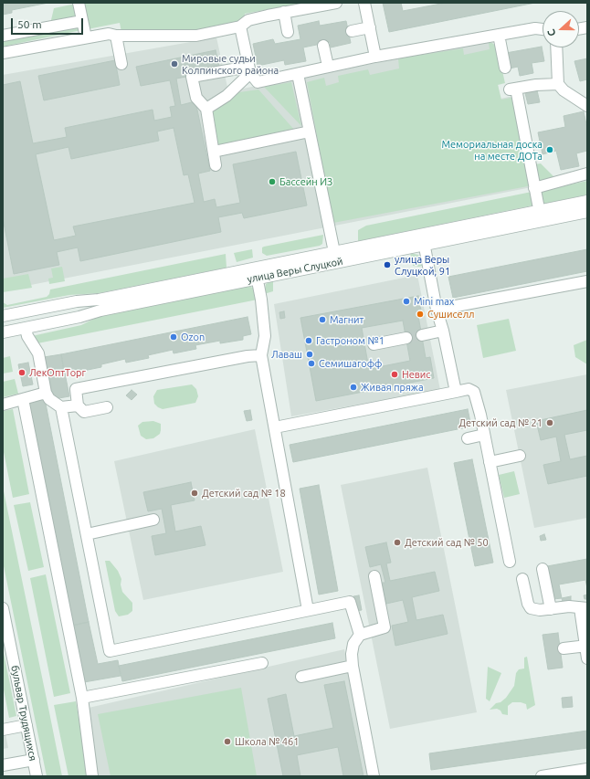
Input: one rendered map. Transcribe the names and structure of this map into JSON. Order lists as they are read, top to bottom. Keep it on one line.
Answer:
{"streets":{"street":["улица Веры Слуцкой","бульвар Трудящихся"]},"places":["Мировые судьи Колпинского района","Мемориальная доска на месте ДОТа","Бассейн ИЗ","улица Веры Слуцкой, 91","Mini max","Сушиселл","Магнит","Ozon","Гастроном №1","Лаваш","Семишагофф","ЛекОптТорг","Невис","Живая пряжа","Детский сад № 21","Детский сад № 18","Детский сад № 50","Школа № 461"],"scale_bar":"50 m","north":"left"}
